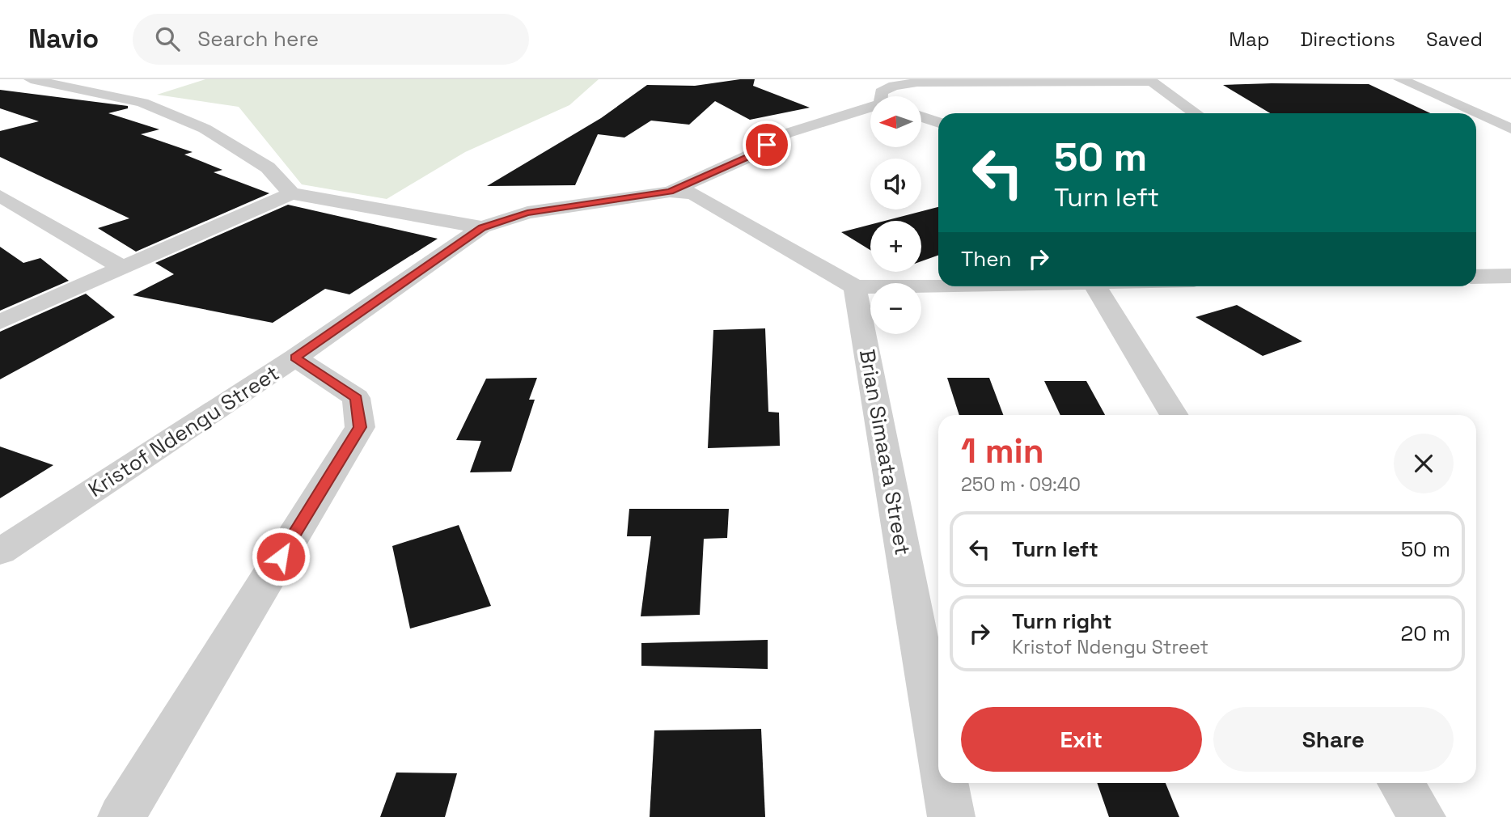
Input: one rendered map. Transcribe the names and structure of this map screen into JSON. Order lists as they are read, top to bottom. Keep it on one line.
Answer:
{"streets":{"street":["Kristof Ndengu Street","Brian Simaata Street"]},"crossings":[["Kristof Ndengu Street","Brian Simaata Street"]],"north":"left","page":{"header":"Navio","search":"Search here","nav":["Map","Directions","Saved"],"map_buttons":["+","−"],"turn":["50 m","Turn left"],"then":"Then","heading":["1 min","250 m · 09:40"],"list":[{"name":"Turn left","value":"50 m"},{"name":"Turn right","note":"Kristof Ndengu Street","value":"20 m"}],"buttons":["Exit","Share"]}}
